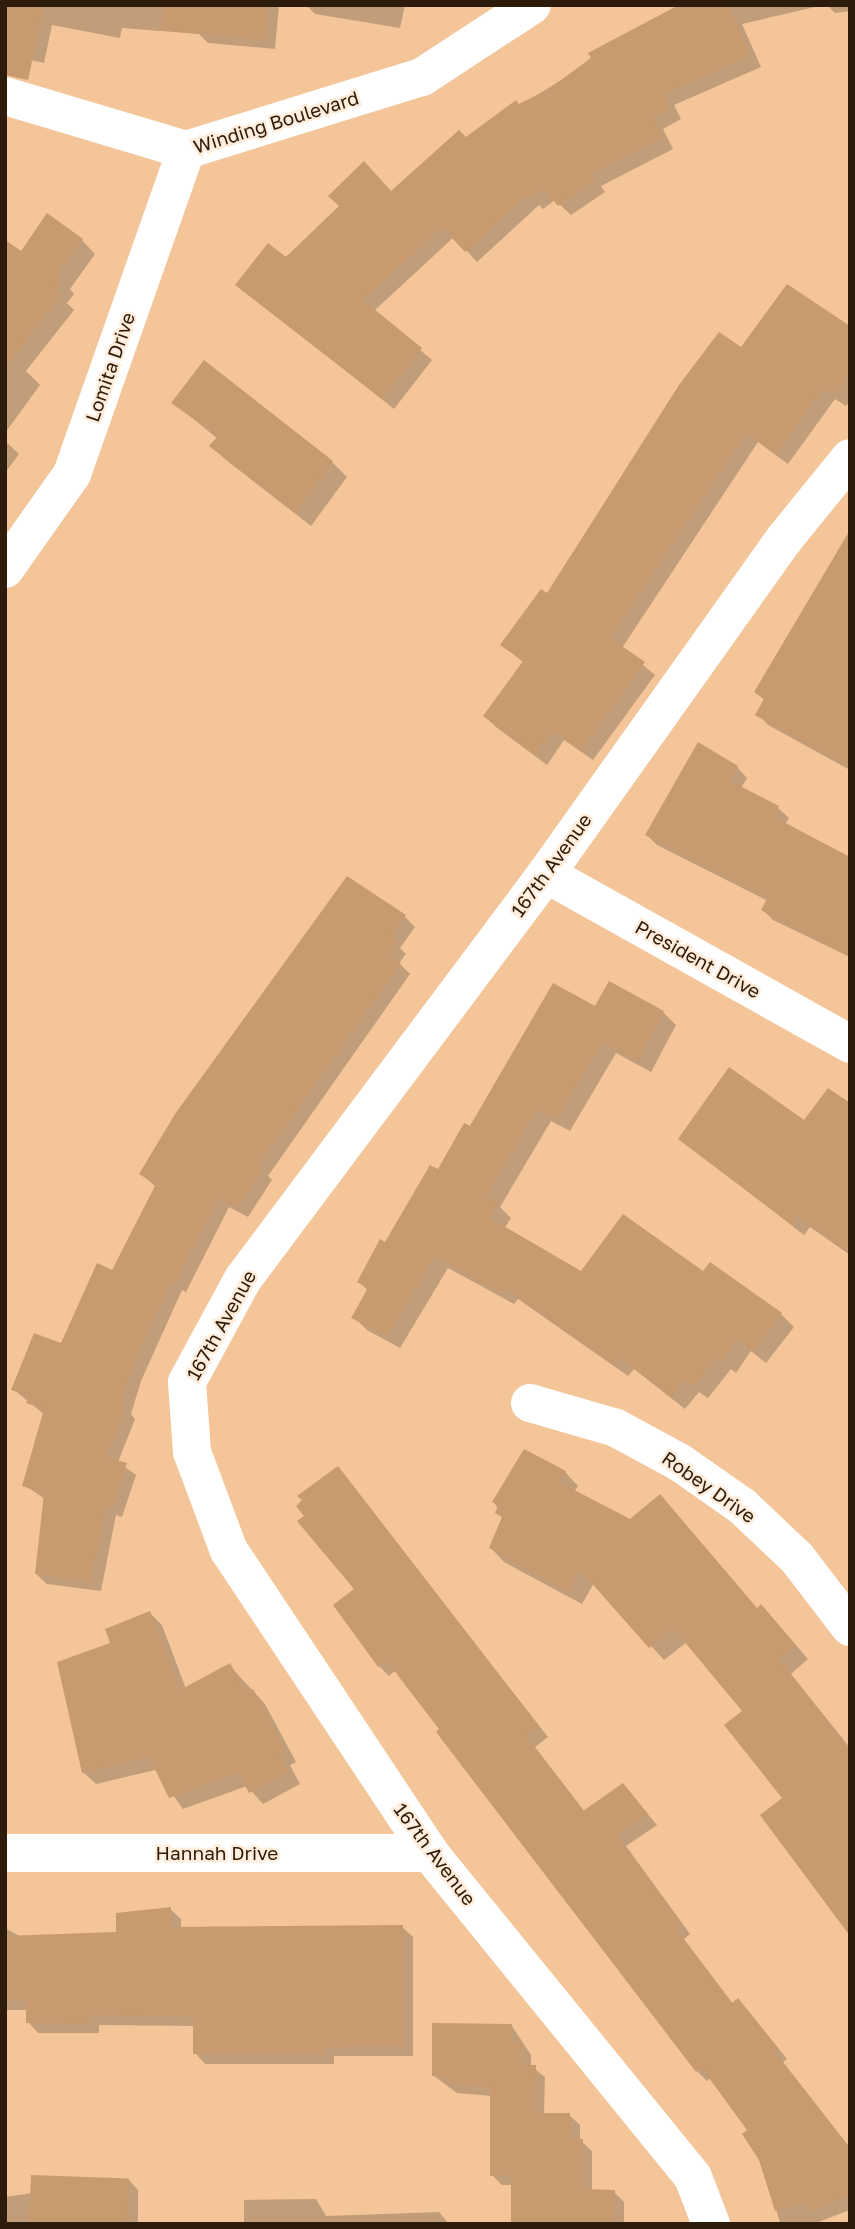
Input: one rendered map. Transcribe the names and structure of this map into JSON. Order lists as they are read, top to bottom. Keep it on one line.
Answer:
{"streets":{"street":["Winding Boulevard","Lomita Drive","167th Avenue","President Drive","Robey Drive","Hannah Drive"]},"crossings":[["Winding Boulevard","Lomita Drive"],["167th Avenue","President Drive"],["167th Avenue","Hannah Drive"]]}
